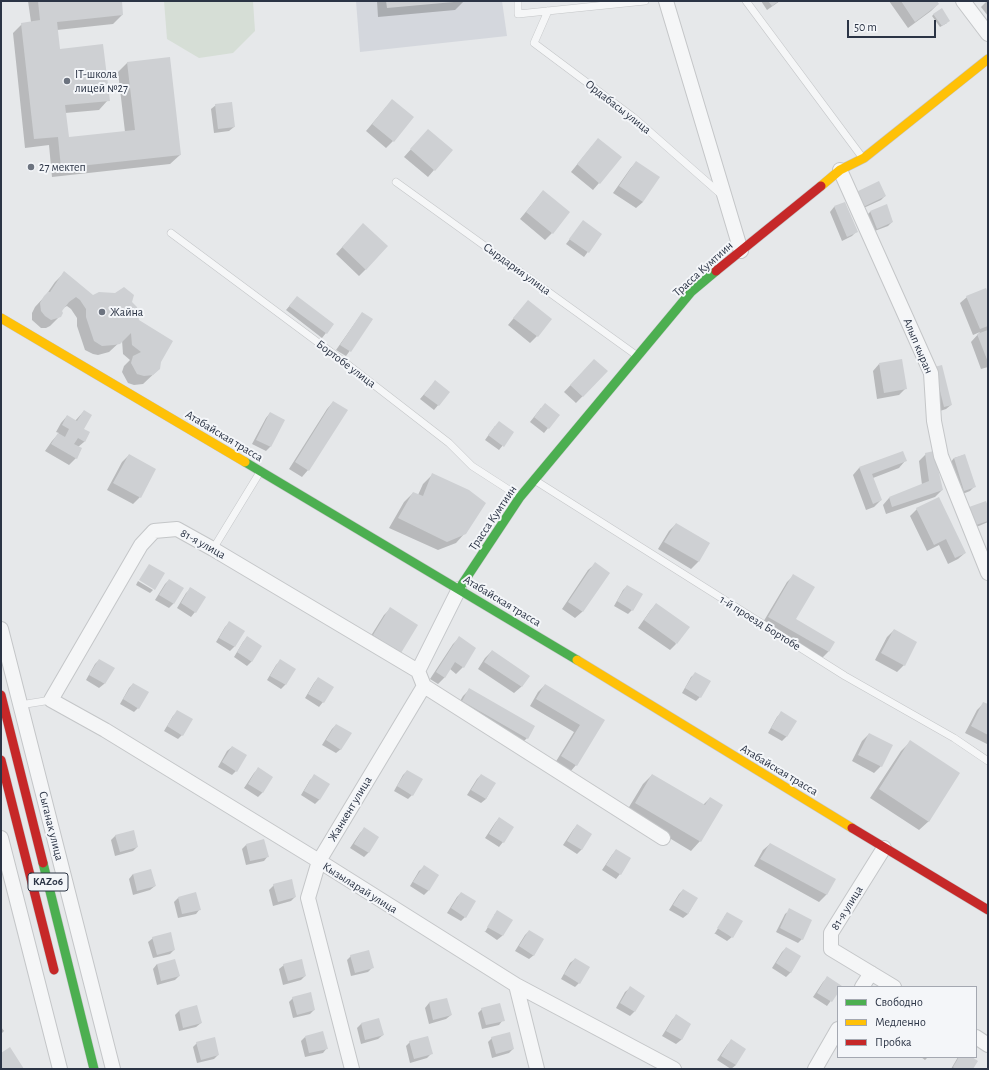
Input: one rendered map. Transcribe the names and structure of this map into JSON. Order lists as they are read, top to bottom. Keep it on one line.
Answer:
{"streets":{"main road":["Трасса Кумтиин","Атабайская трасса","KАZ06"],"street":["Алып кыран","81-я улица","Жанкент улица","Сыганак улица","Кызыларай улица"],"lane":["Ордабасы улица","Сырдария улица","Бортобе улица","1-й проезд Бортобе"]},"crossings":[["Сырдария улица","Трасса Кумтиин"],["Трасса Кумтиин","Алып кыран"],["Трасса Кумтиин","Бортобе улица"],["Трасса Кумтиин","Атабайская трасса"],["Трасса Кумтиин","1-й проезд Бортобе"],["Атабайская трасса","81-я улица"],["81-я улица","Кызыларай улица"],["Жанкент улица","Кызыларай улица"]],"places":["IT-школа лицей №27","27 мектеп","Жайна"],"legend":["Свободно","Медленно","Пробка"],"scale_bar":"50 m"}
